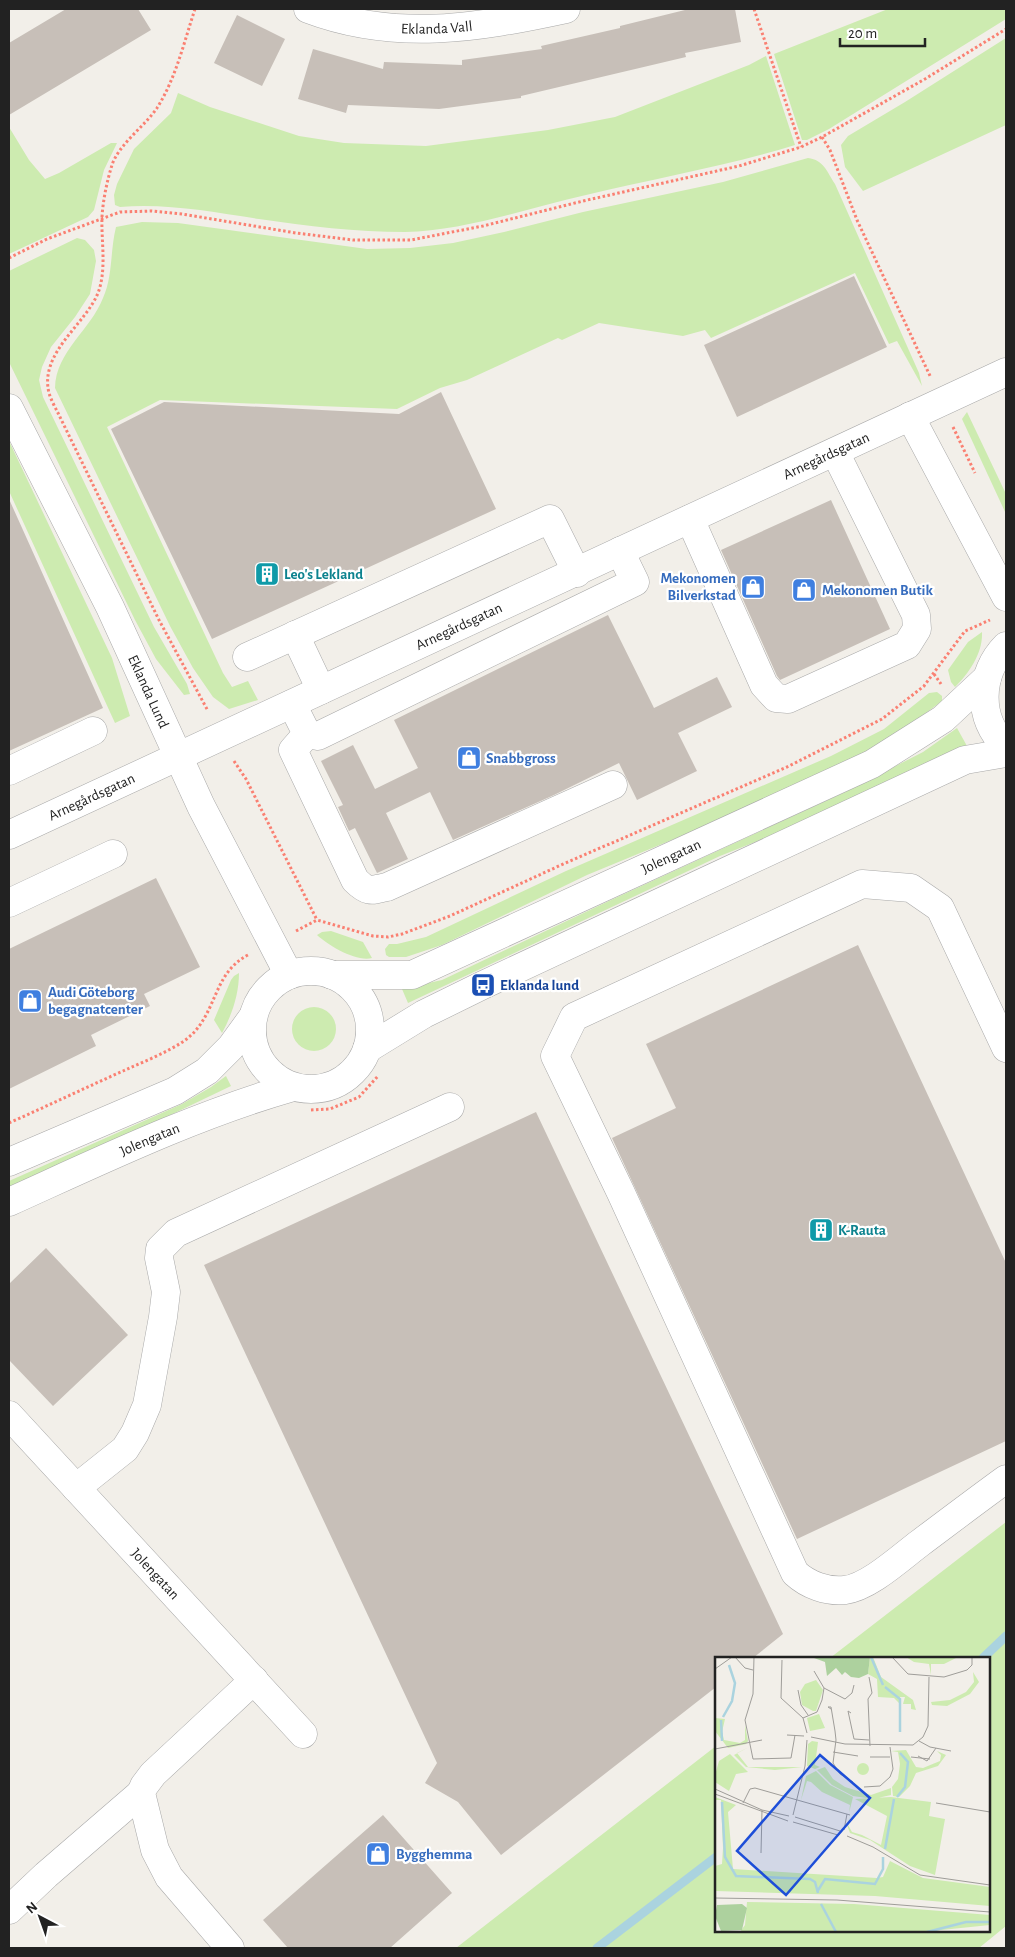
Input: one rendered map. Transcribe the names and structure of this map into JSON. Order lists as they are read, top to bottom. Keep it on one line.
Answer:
{"streets":{"street":["Eklanda Vall","Arnegårdsgatan","Eklanda Lund","Jolengatan"]},"crossings":[["Arnegårdsgatan","Eklanda Lund"],["Eklanda Lund","Jolengatan"]],"places":{"building":["Leo's Lekland","K-Rauta"],"shop":["Mekonomen Bilverkstad","Mekonomen Butik","Snabbgross","Audi Göteborg begagnatcenter","Bygghemma"],"bus stop":["Eklanda lund"]},"scale_bar":"20 m","north":"top left"}
